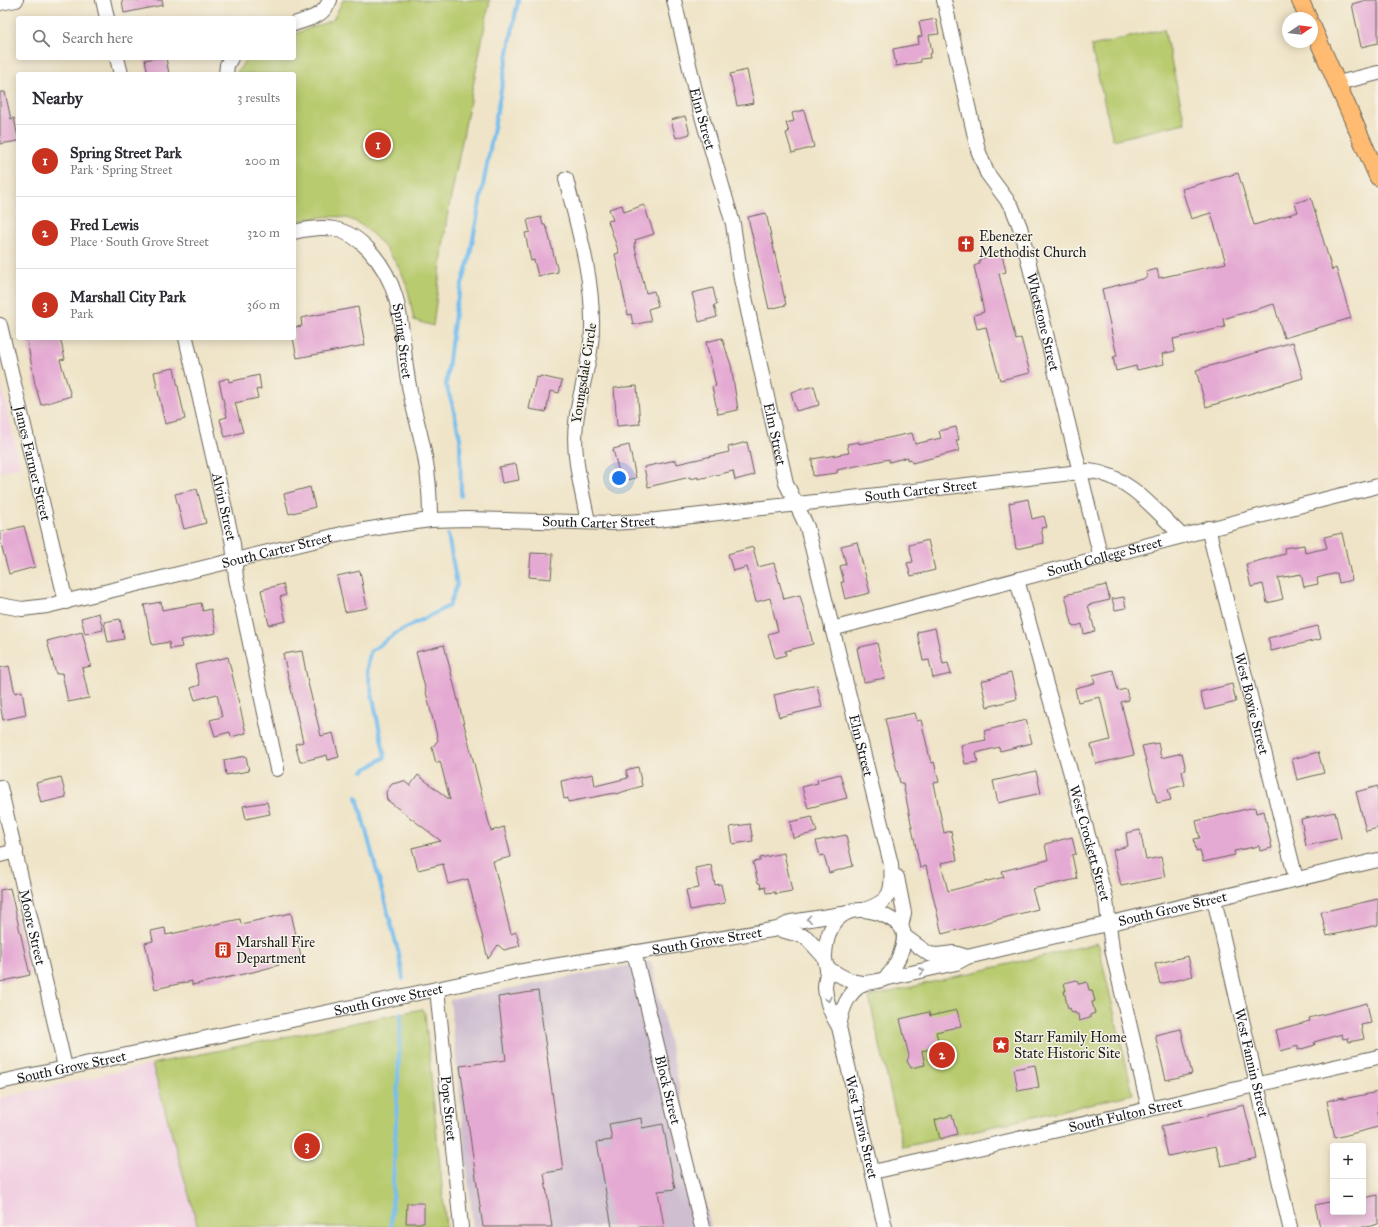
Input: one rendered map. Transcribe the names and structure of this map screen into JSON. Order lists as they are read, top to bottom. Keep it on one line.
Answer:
{"streets":{"street":["Elm Street","Whetstone Street","Spring Street","Youngsdale Circle","James Farmer Street","South Carter Street","Alvin Street","South College Street","West Bowie Street","West Crockett Street","South Grove Street","Moore Street","West Fannin Street","Block Street","Pope Street","South Fulton Street","West Travis Street"]},"crossings":[["Elm Street","South Carter Street"],["Elm Street","South College Street"],["Elm Street","South Grove Street"],["Elm Street","West Travis Street"],["Whetstone Street","South Carter Street"],["Whetstone Street","South College Street"],["Spring Street","South Carter Street"],["Youngsdale Circle","South Carter Street"],["James Farmer Street","South Carter Street"],["South Carter Street","Alvin Street"],["South Carter Street","South College Street"],["South College Street","West Bowie Street"],["South College Street","West Crockett Street"],["West Bowie Street","South Grove Street"],["West Crockett Street","South Grove Street"],["West Crockett Street","South Fulton Street"],["South Grove Street","Moore Street"],["South Grove Street","West Fannin Street"],["South Grove Street","Block Street"],["South Grove Street","Pope Street"],["South Grove Street","West Travis Street"],["West Fannin Street","South Fulton Street"],["South Fulton Street","West Travis Street"]],"places":{"church":["Ebenezer Methodist Church"],"building":["Marshall Fire Department"],"place":["Starr Family Home State Historic Site"]},"north":"right","page":{"search":"Search here","heading":["Nearby","3 results"],"list":[{"mark":"1","name":"Spring Street Park","note":"Park · Spring Street","value":"200 m"},{"mark":"2","name":"Fred Lewis","note":"Place · South Grove Street","value":"320 m"},{"mark":"3","name":"Marshall City Park","note":"Park","value":"360 m"}],"pins":["1","2","3"],"map_buttons":["+","−"]}}
